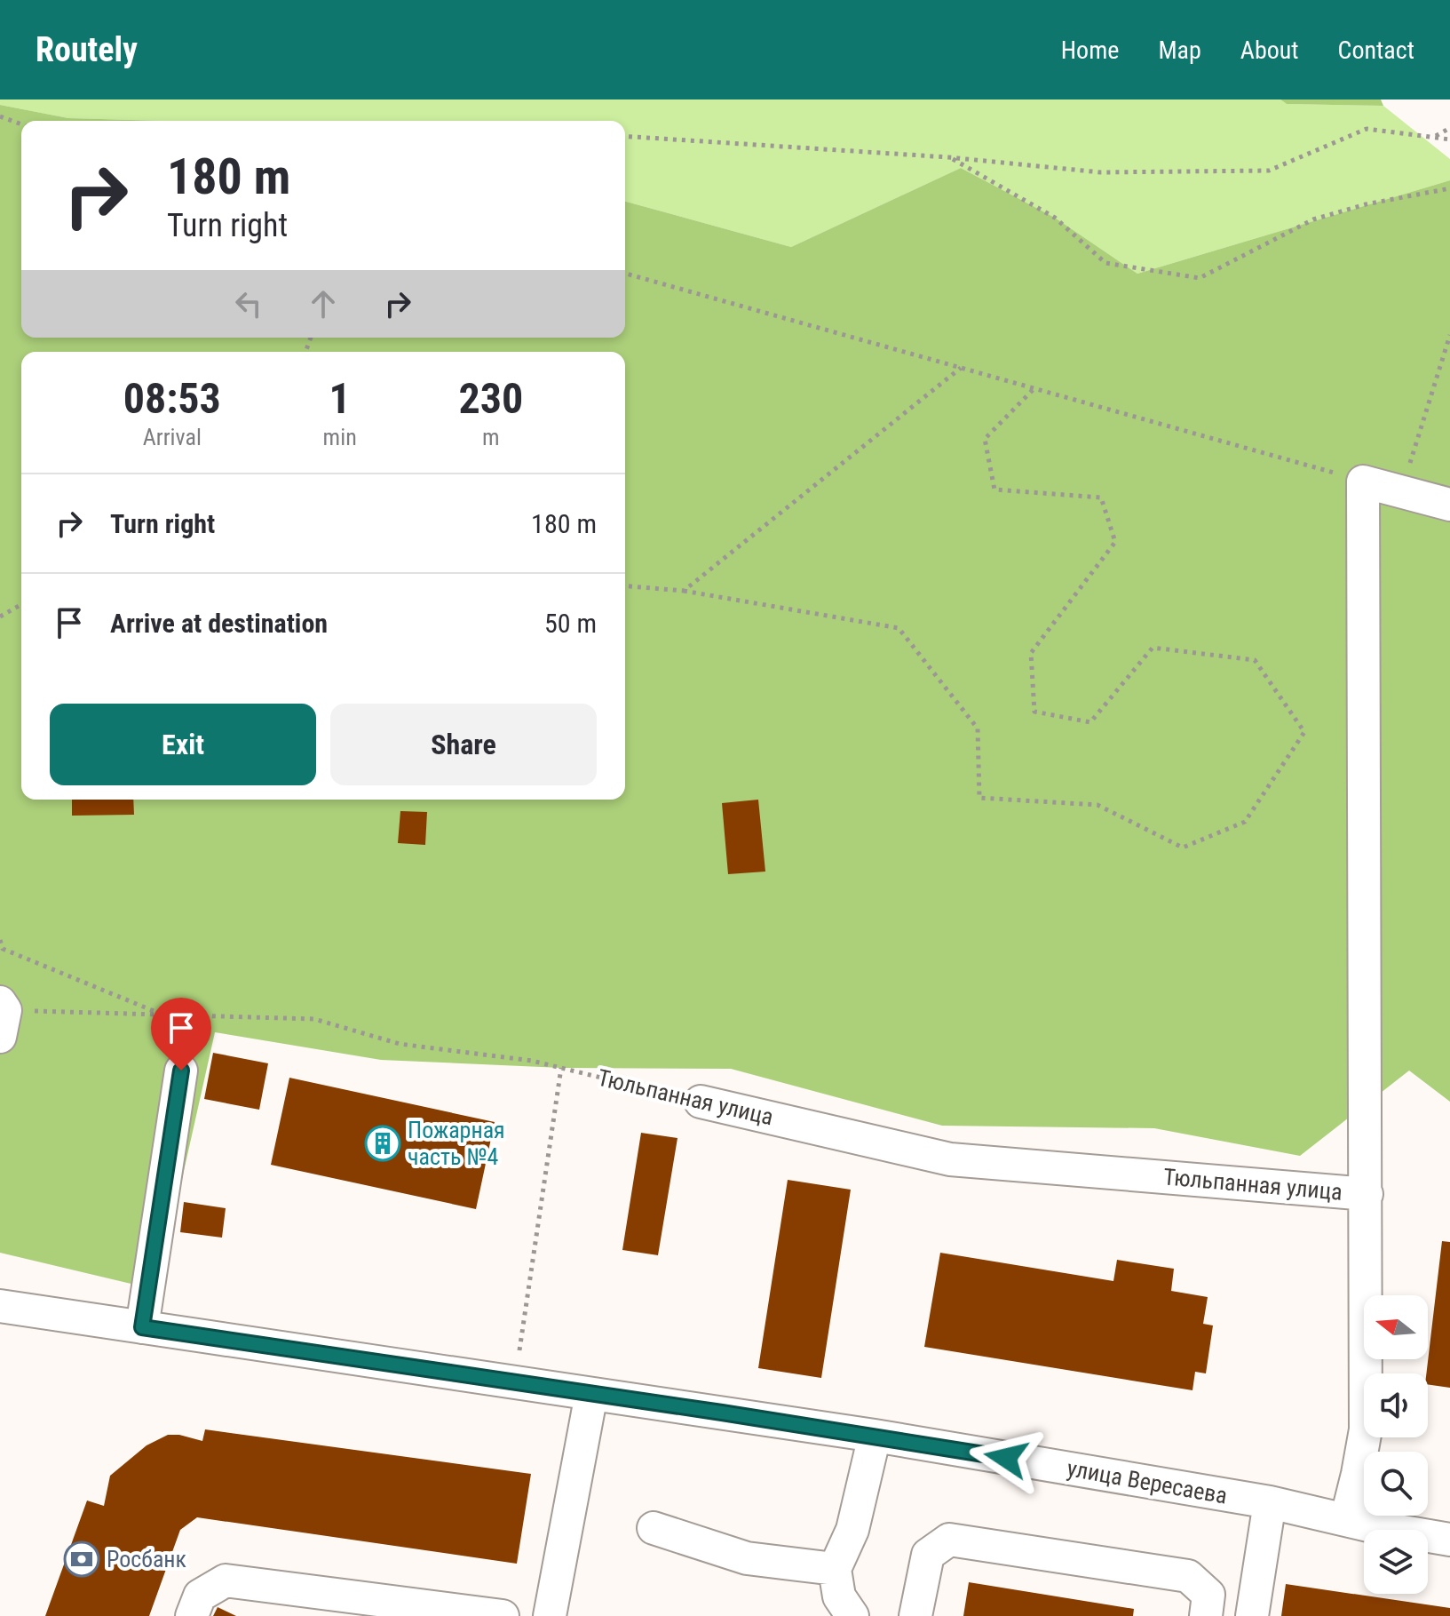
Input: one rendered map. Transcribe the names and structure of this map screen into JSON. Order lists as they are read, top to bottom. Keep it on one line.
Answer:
{"streets":{"street":["Тюльпанная улица","улица Вересаева"]},"places":{"building":["Пожарная часть №4"],"bank":["Росбанк"]},"north":"left","page":{"header":"Routely","nav":["Home","Map","About","Contact"],"turn":["180 m","Turn right"],"eta":["08:53","Arrival","1","min","230","m"],"list":[{"name":"Turn right","value":"180 m"},{"name":"Arrive at destination","value":"50 m"}],"buttons":["Exit","Share"]}}
